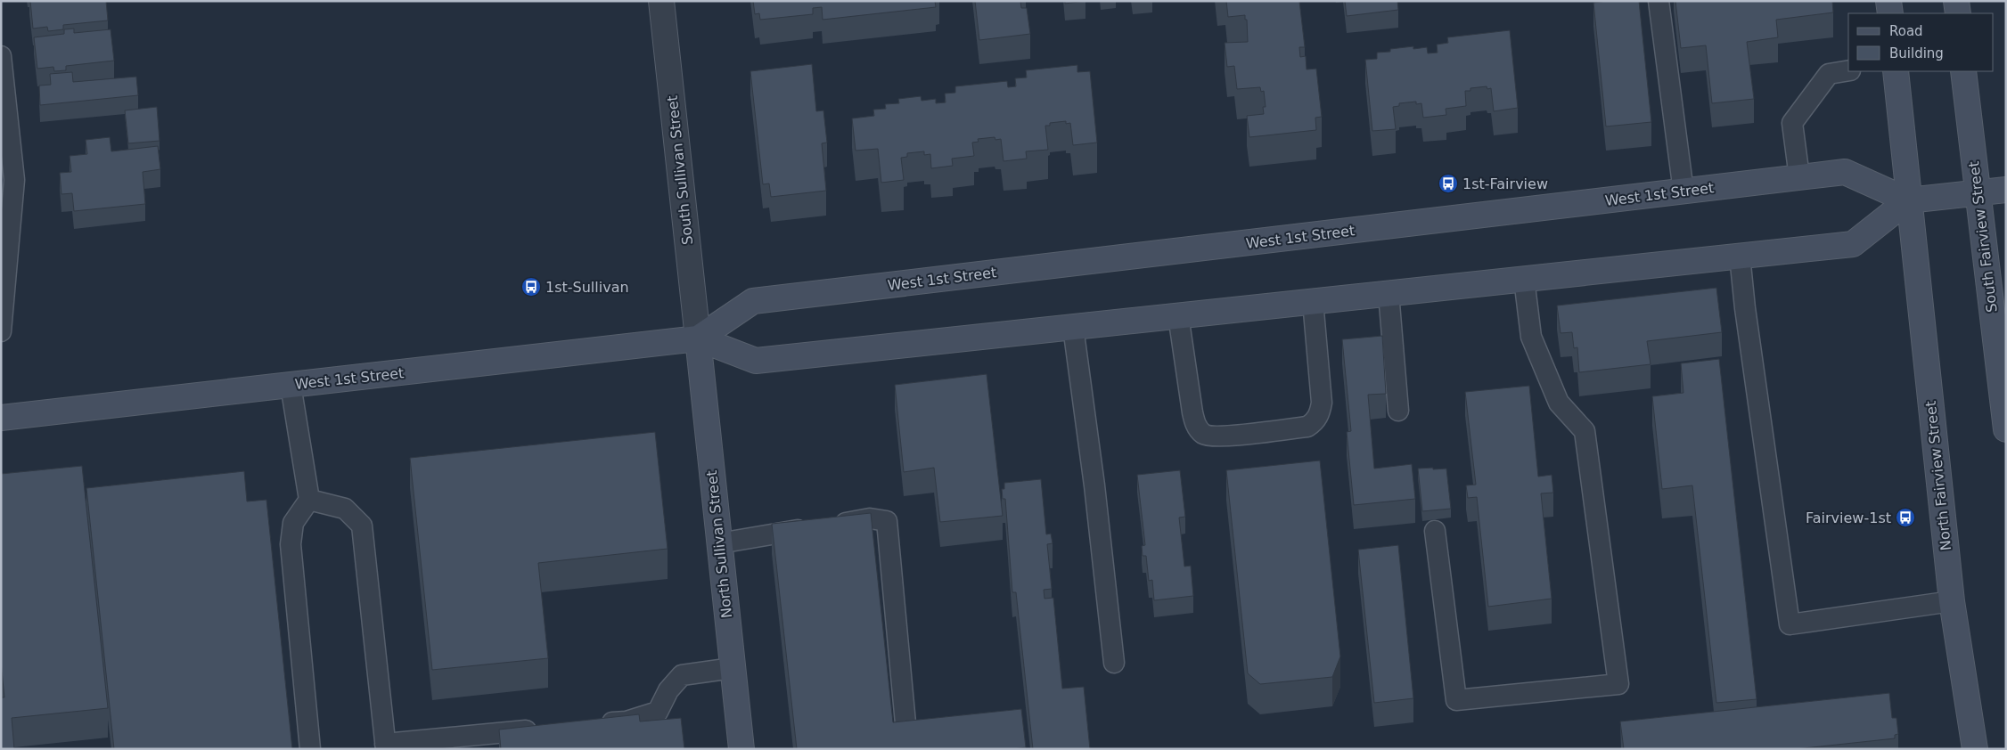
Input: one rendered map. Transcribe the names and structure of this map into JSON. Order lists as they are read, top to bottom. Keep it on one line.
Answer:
{"streets":{"main road":["West 1st Street","South Fairview Street","North Fairview Street","North Sullivan Street"],"street":["South Sullivan Street"]},"crossings":[["South Sullivan Street","West 1st Street"],["South Sullivan Street","North Sullivan Street"],["West 1st Street","North Fairview Street"],["West 1st Street","North Sullivan Street"]],"places":{"bus stop":["1st-Fairview","1st-Sullivan","Fairview-1st"]},"legend":["Road","Building"]}
